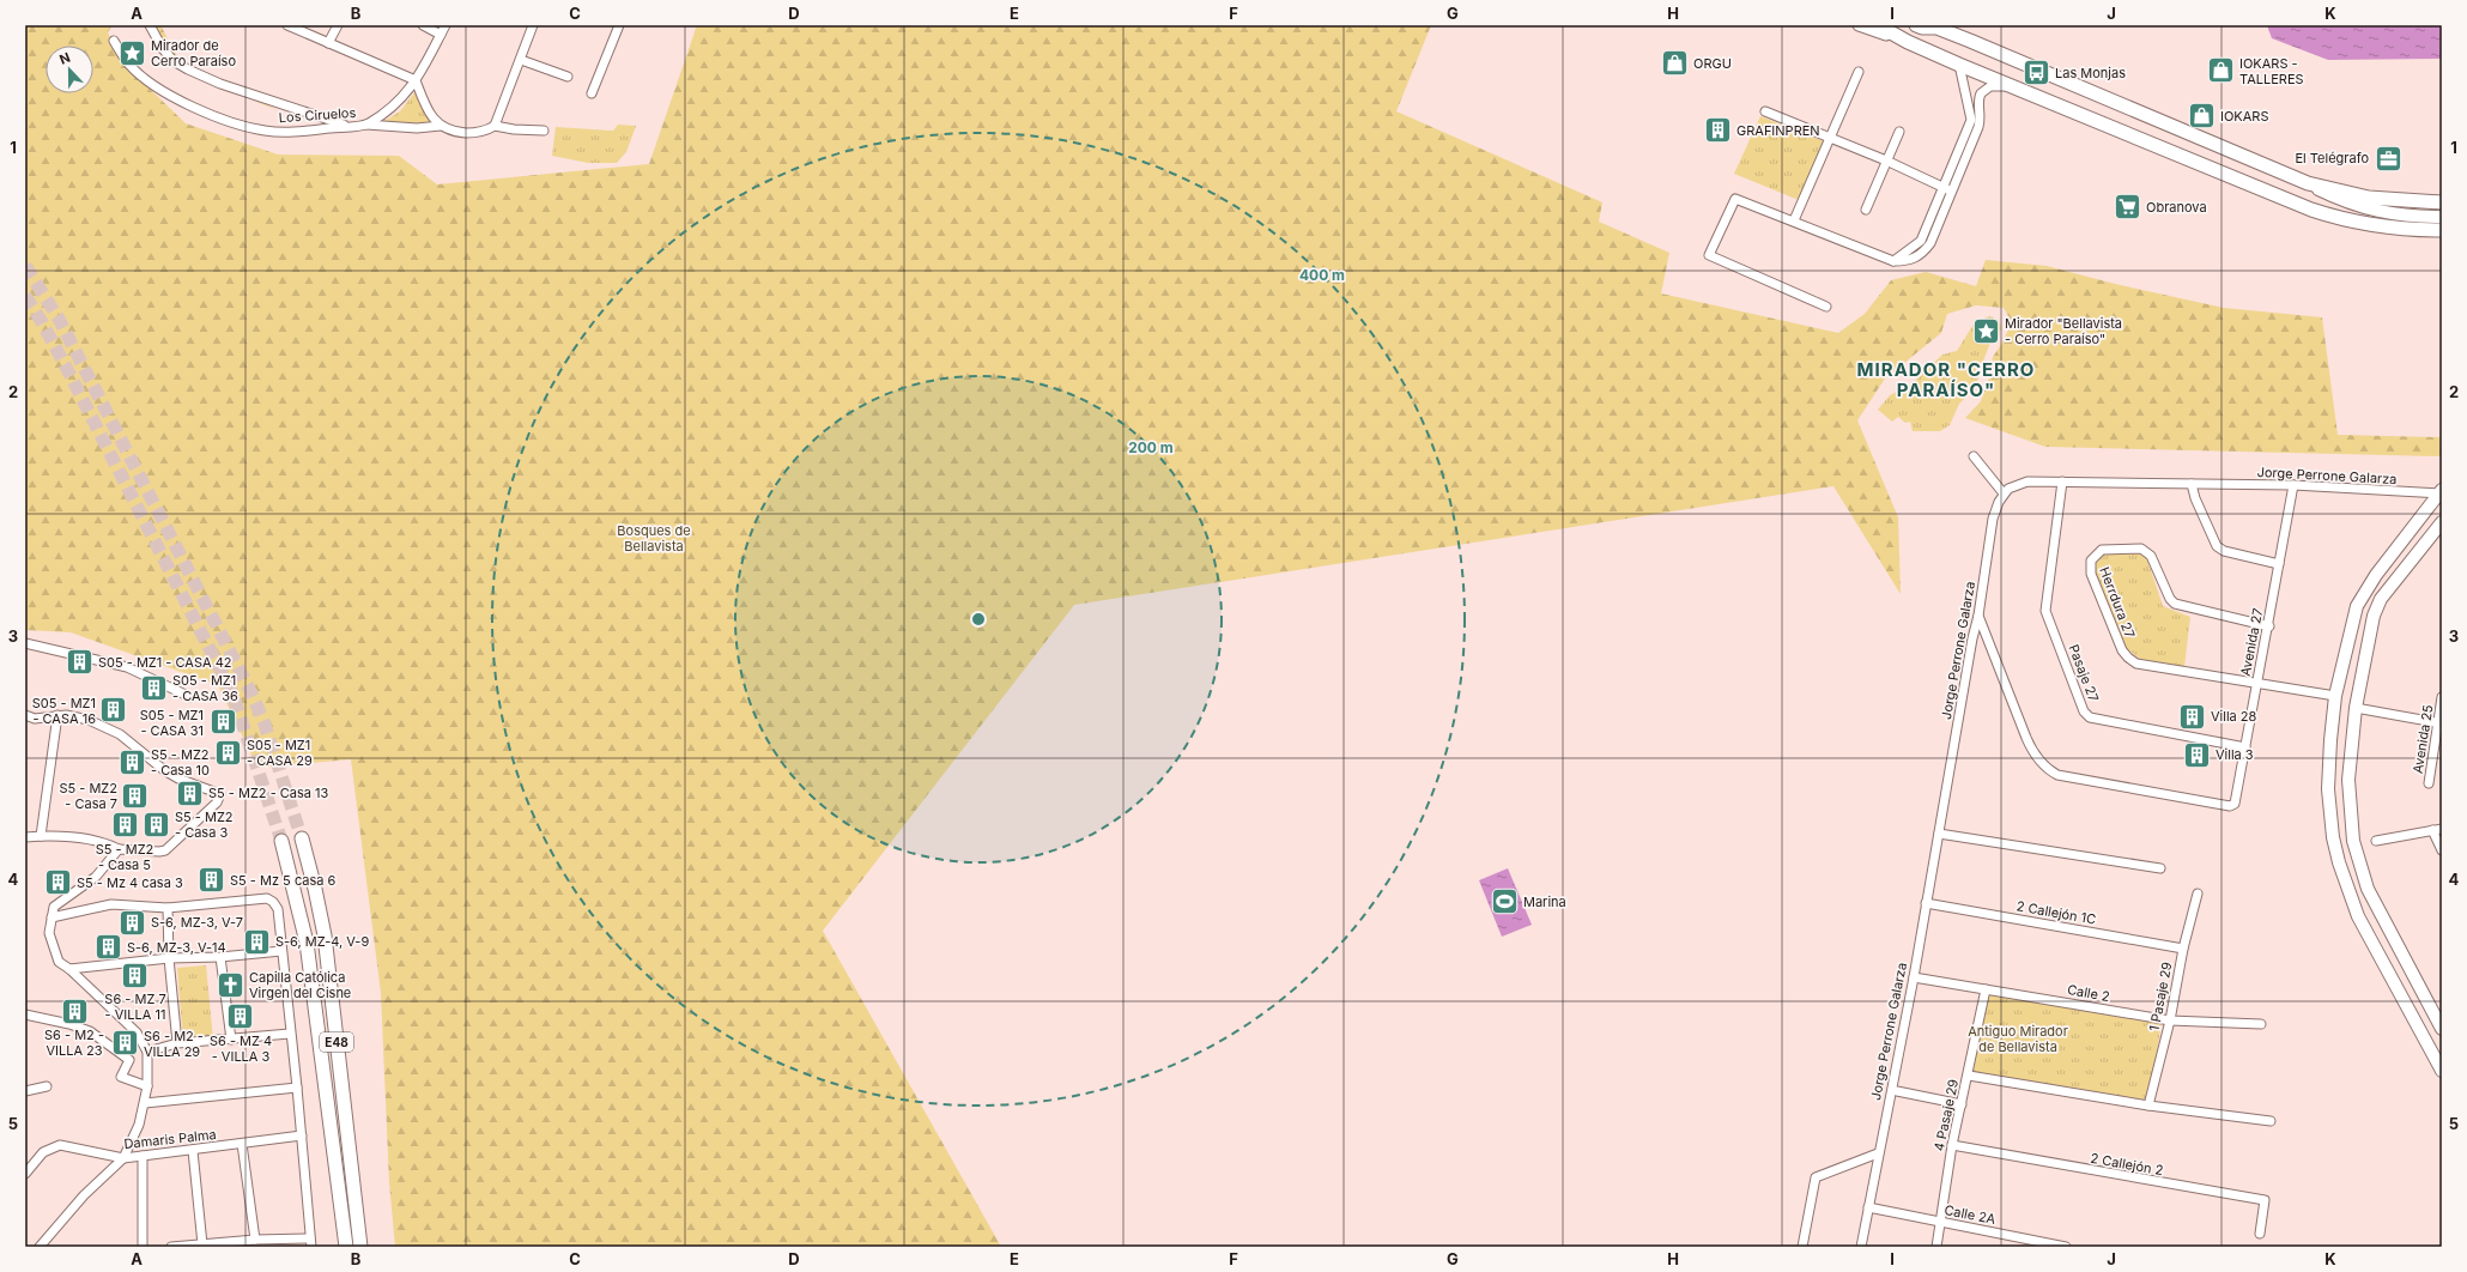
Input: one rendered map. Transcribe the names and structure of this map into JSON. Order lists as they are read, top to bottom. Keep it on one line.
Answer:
{"streets":{"main road":["E48"],"street":["Los Ciruelos","Jorge Perrone Galarza","Herrdura 27","Avenida 27","Pasaje 27","Avenida 25","2 Callejón 1C","Calle 2","1 Pasaje 29","4 Pasaje 29","Damaris Palma","2 Callejón 2","Calle 2A"]},"crossings":[["Jorge Perrone Galarza","Avenida 27"],["Jorge Perrone Galarza","Pasaje 27"],["Jorge Perrone Galarza","2 Callejón 1C"],["Jorge Perrone Galarza","Calle 2"],["Jorge Perrone Galarza","Calle 2A"],["Herrdura 27","Avenida 27"],["Avenida 27","Pasaje 27"],["2 Callejón 1C","1 Pasaje 29"],["Calle 2","1 Pasaje 29"],["Calle 2","4 Pasaje 29"],["4 Pasaje 29","2 Callejón 2"],["4 Pasaje 29","Calle 2A"]],"districts":["MIRADOR \"CERRO PARAÍSO\""],"parks":["Bosques de Bellavista","Antiguo Mirador de Bellavista"],"places":{"place":["Mirador de Cerro Paraíso","Mirador \"Bellavista - Cerro Paraíso\""],"shop":["ORGU","IOKARS - TALLERES","IOKARS"],"bus stop":["Las Monjas"],"building":["GRAFINPREN","S05 - MZ1 - CASA 42","S05 - MZ1 - CASA 36","S05 - MZ1 - CASA 16","Villa 28","S05 - MZ1 - CASA 31","S05 - MZ1 - CASA 29","Villa 3","S5 - MZ2 - Casa 10","S5 - MZ2 - Casa 13","S5 - MZ2 - Casa 7","S5 - MZ2 - Casa 3","S5 - MZ2 - Casa 5","S5 - Mz 5 casa 6","S5 - Mz 4 casa 3","S-6, MZ-3, V-7","S-6, MZ-4, V-9","S-6, MZ-3, V-14","S6 - MZ 7 - VILLA 11","S6 - M2 - VILLA 23","S6 - MZ 4 - VILLA 3","S6 - M2 - VILLA 29"],"office":["El Telégrafo"],"supermarket":["Obranova"],"sports":["Marina"],"church":["Capilla Católica Virgen del Cisne"]},"north":"top","grid":{"columns":["A","B","C","D","E","F","G","H","I","J","K"],"rows":["1","2","3","4","5"]},"rings":["400 m","200 m"]}
